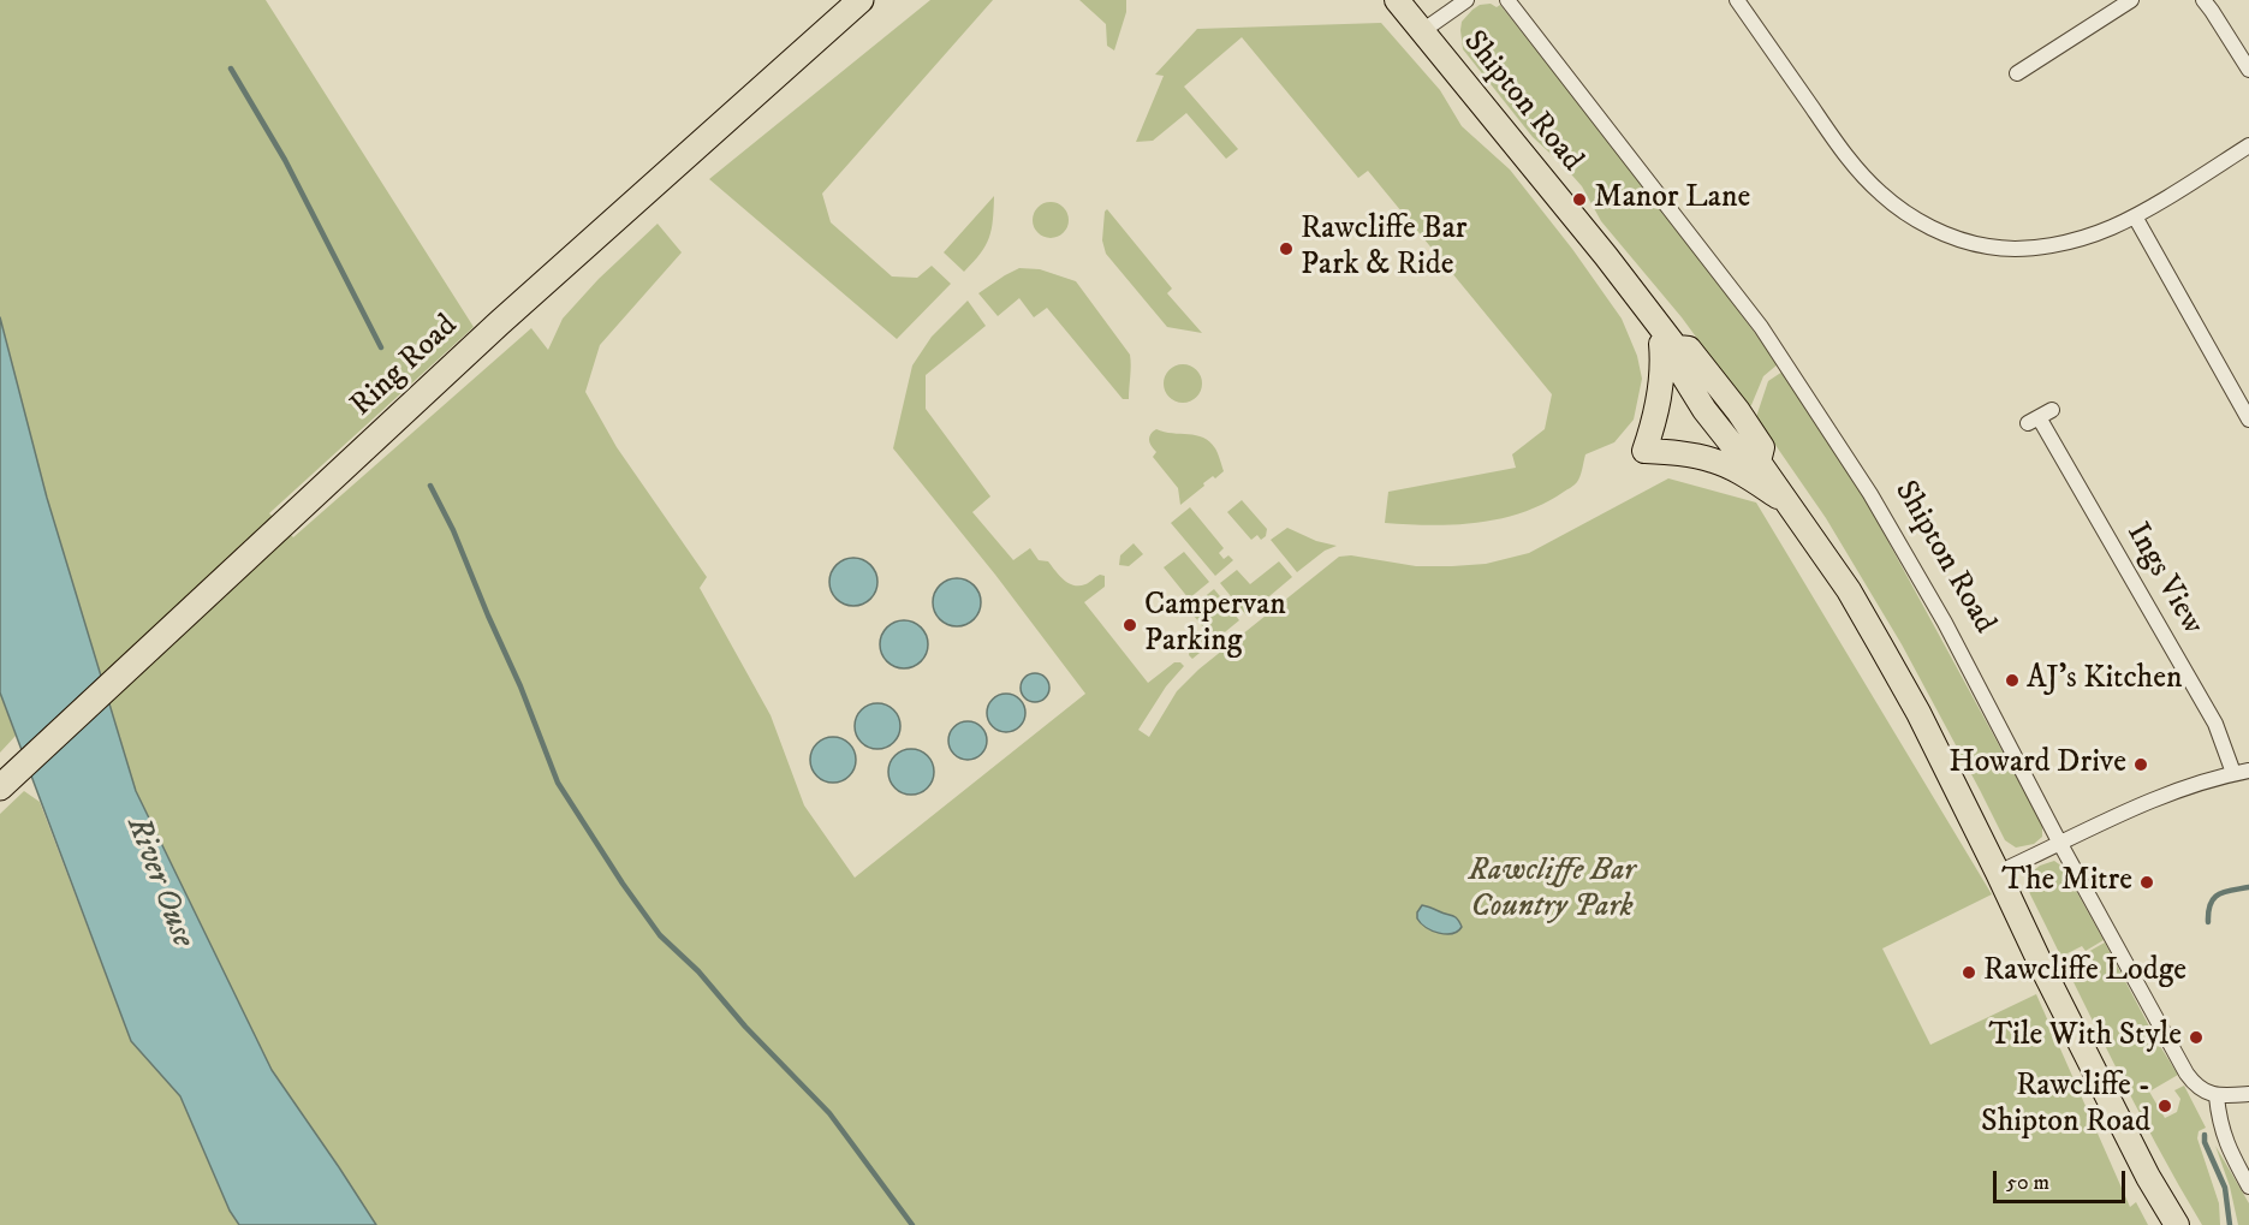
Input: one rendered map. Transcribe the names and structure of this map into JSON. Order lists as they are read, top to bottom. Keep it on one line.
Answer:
{"streets":{"highway":["Ring Road"],"main road":["Shipton Road"],"street":["Ings View"]},"water":["River Ouse"],"parks":["Rawcliffe Bar Country Park"],"places":["Manor Lane","Rawcliffe Bar Park & Ride","Campervan Parking","AJ's Kitchen","Howard Drive","The Mitre","Rawcliffe Lodge","Tile With Style","Rawcliffe - Shipton Road"],"scale_bar":"50 m"}
